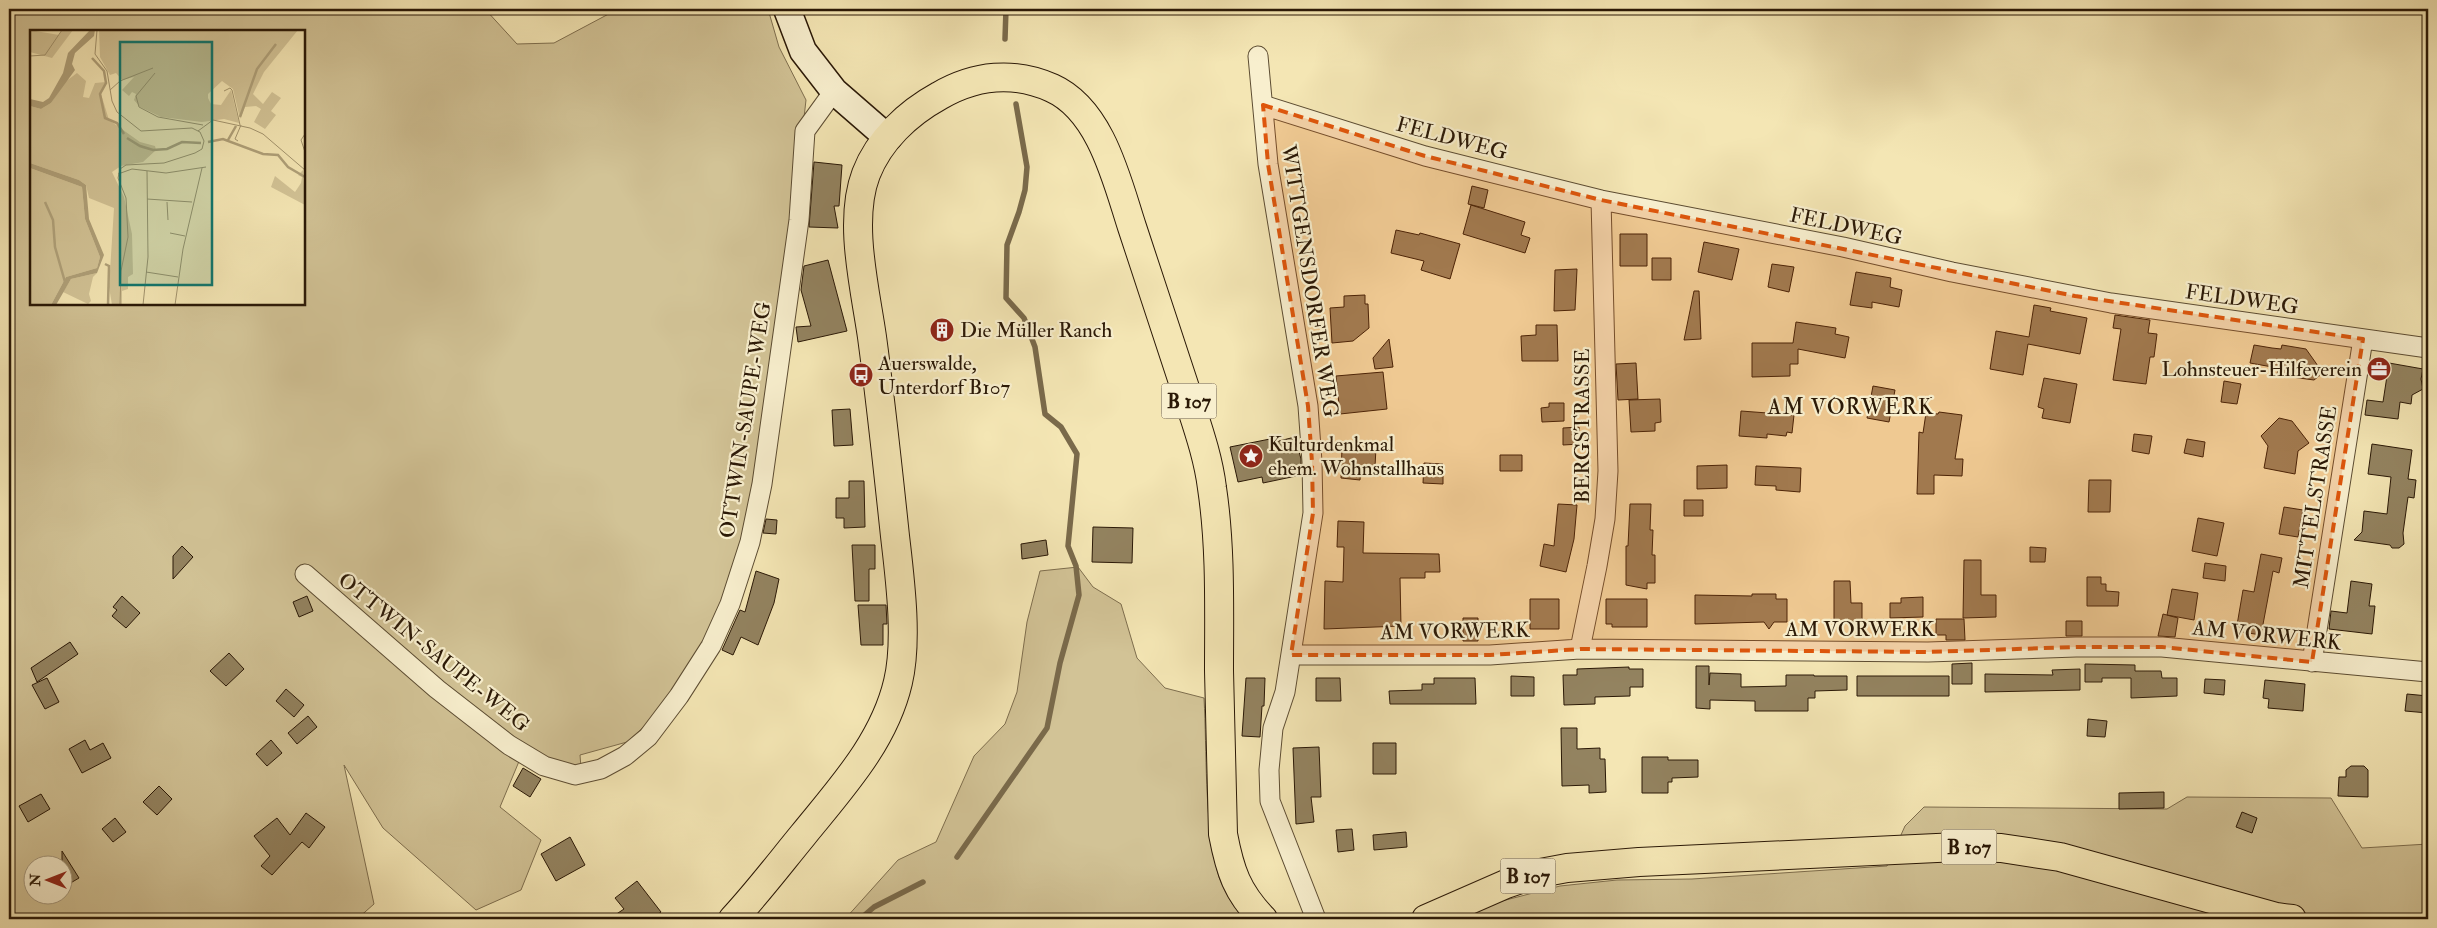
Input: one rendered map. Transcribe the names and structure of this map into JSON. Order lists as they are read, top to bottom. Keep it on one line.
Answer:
{"streets":{"main road":["B 107"],"street":["FELDWEG","WITTGENSDORFER WEG","OTTWIN-SAUPE-WEG","BERGSTRASSE","MITTELSTRASSE","AM VORWERK"]},"crossings":[["FELDWEG","WITTGENSDORFER WEG"],["FELDWEG","BERGSTRASSE"],["FELDWEG","MITTELSTRASSE"],["WITTGENSDORFER WEG","AM VORWERK"],["BERGSTRASSE","AM VORWERK"],["MITTELSTRASSE","AM VORWERK"]],"districts":["AM VORWERK"],"places":{"building":["Die Müller Ranch"],"office":["Lohnsteuer-Hilfeverein"],"bus stop":["Auerswalde, Unterdorf B107"],"place":["Kulturdenkmal ehem. Wohnstallhaus"]},"north":"left"}
